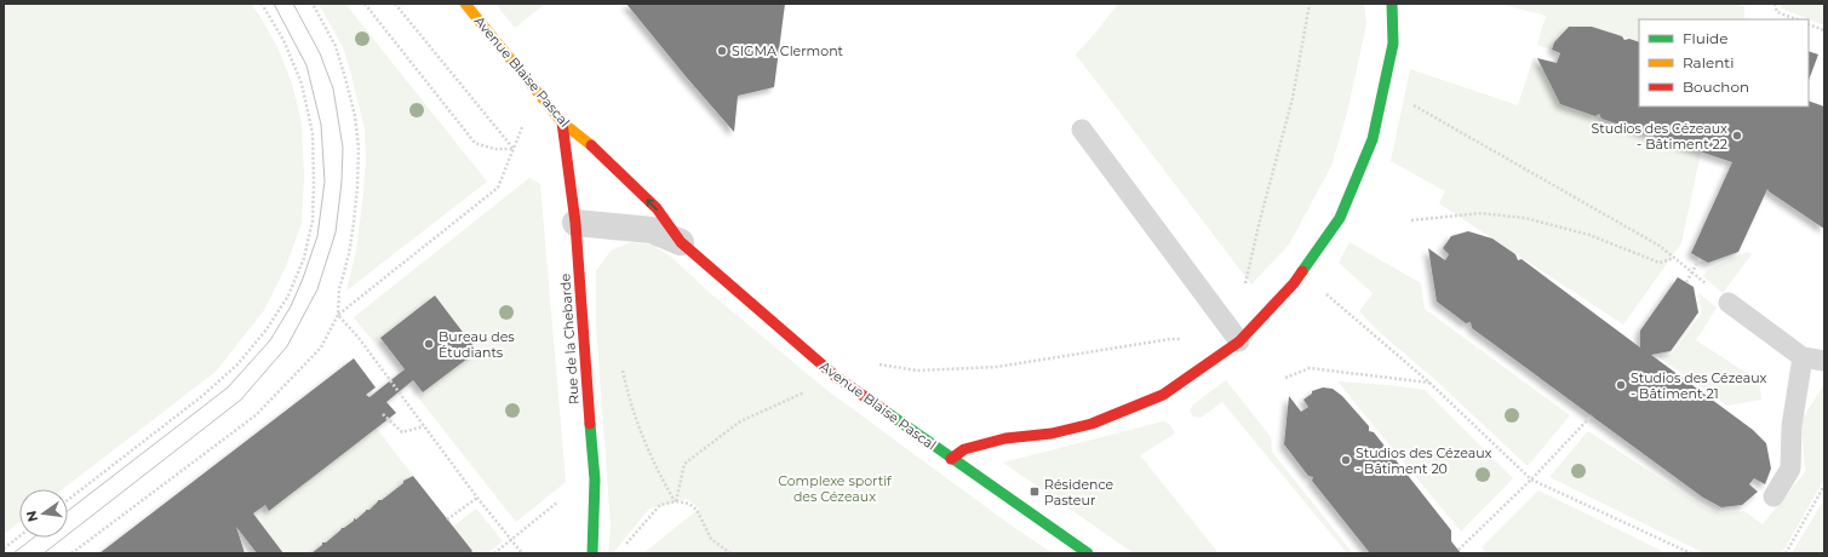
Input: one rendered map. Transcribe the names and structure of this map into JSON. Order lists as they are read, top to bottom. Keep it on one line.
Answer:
{"streets":{"street":["Avenue Blaise Pascal","Rue de la Chebarde"]},"crossings":[["Avenue Blaise Pascal","Rue de la Chebarde"]],"parks":["Complexe sportif des Cézeaux"],"places":{"other":["SIGMA Clermont","Studios des Cézeaux - Bâtiment 22","Bureau des Étudiants","Studios des Cézeaux - Bâtiment 21","Studios des Cézeaux - Bâtiment 20"],"transit":["Résidence Pasteur"]},"legend":["Fluide","Ralenti","Bouchon"],"north":"left"}
